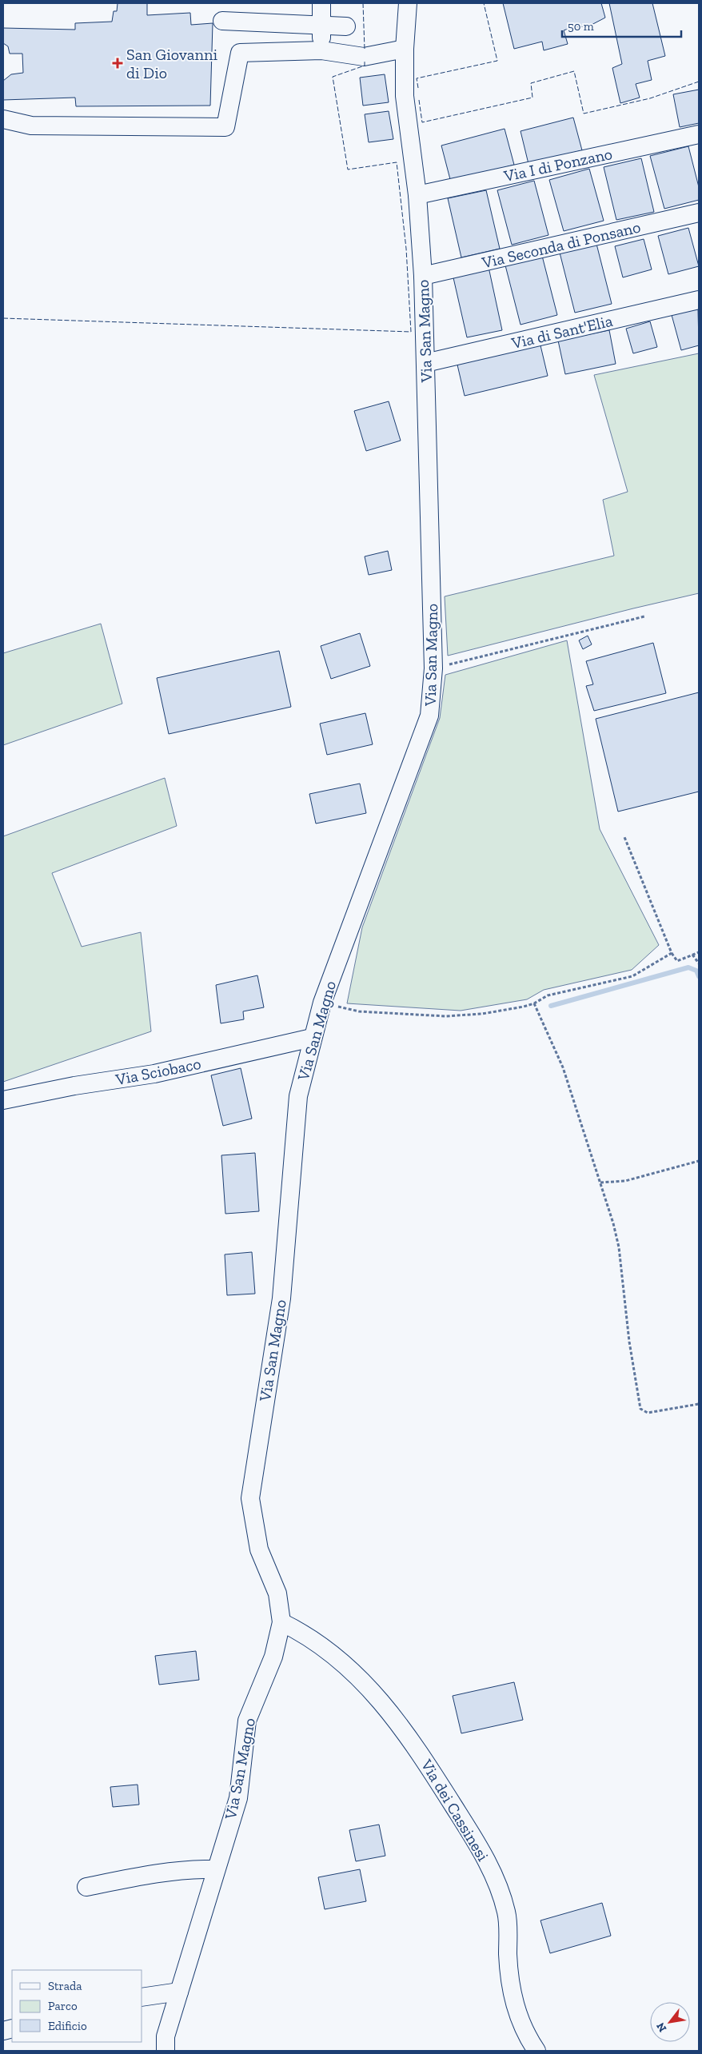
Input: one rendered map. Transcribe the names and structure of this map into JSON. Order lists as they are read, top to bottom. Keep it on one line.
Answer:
{"streets":{"street":["Via I di Ponzano","Via Seconda di Ponsano","Via San Magno","Via di Sant'Elia","Via Sciobaco","Via dei Cassinesi"]},"crossings":[["Via I di Ponzano","Via San Magno"],["Via Seconda di Ponsano","Via San Magno"],["Via San Magno","Via di Sant'Elia"],["Via San Magno","Via Sciobaco"],["Via San Magno","Via dei Cassinesi"]],"places":{"health":["San Giovanni di Dio"]},"legend":["Strada","Parco","Edificio"],"scale_bar":"50 m","north":"bottom left"}
